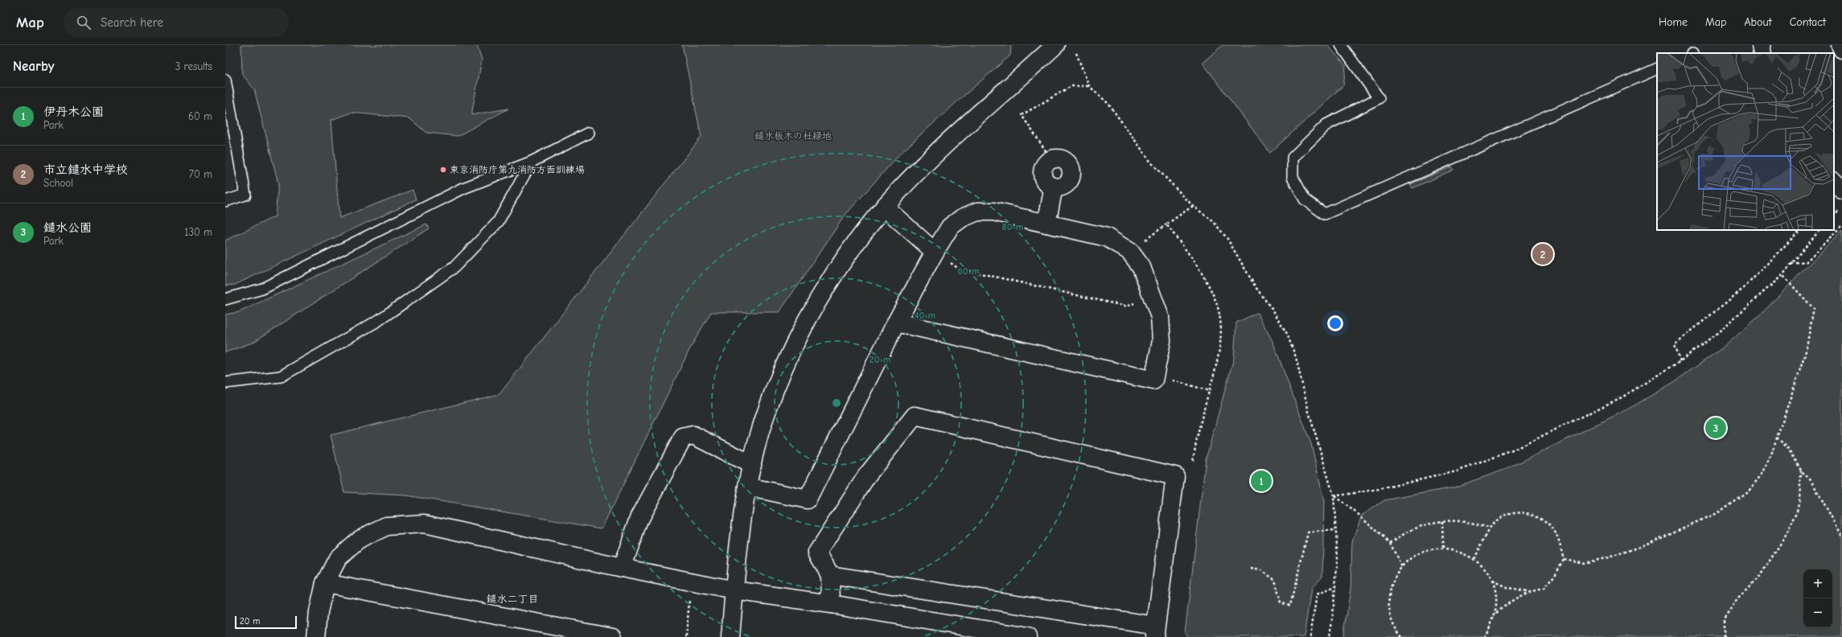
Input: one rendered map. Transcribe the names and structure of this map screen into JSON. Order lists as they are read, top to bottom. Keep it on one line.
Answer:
{"districts":["鑓水二丁目"],"parks":["鑓水板木の杜緑地"],"places":["東京消防庁第九消防方面訓練場"],"scale_bar":"20 m","page":{"header":"Map","search":"Search here","nav":["Home","Map","About","Contact"],"heading":["Nearby","3 results"],"list":[{"mark":"1","name":"伊丹木公園","note":"Park","value":"60 m"},{"mark":"2","name":"市立鑓水中学校","note":"School","value":"70 m"},{"mark":"3","name":"鑓水公園","note":"Park","value":"130 m"}],"pins":["2","3","1"],"map_buttons":["+","−"],"scale":"20 m"},"rings":["80 m","60 m","40 m","20 m"]}
